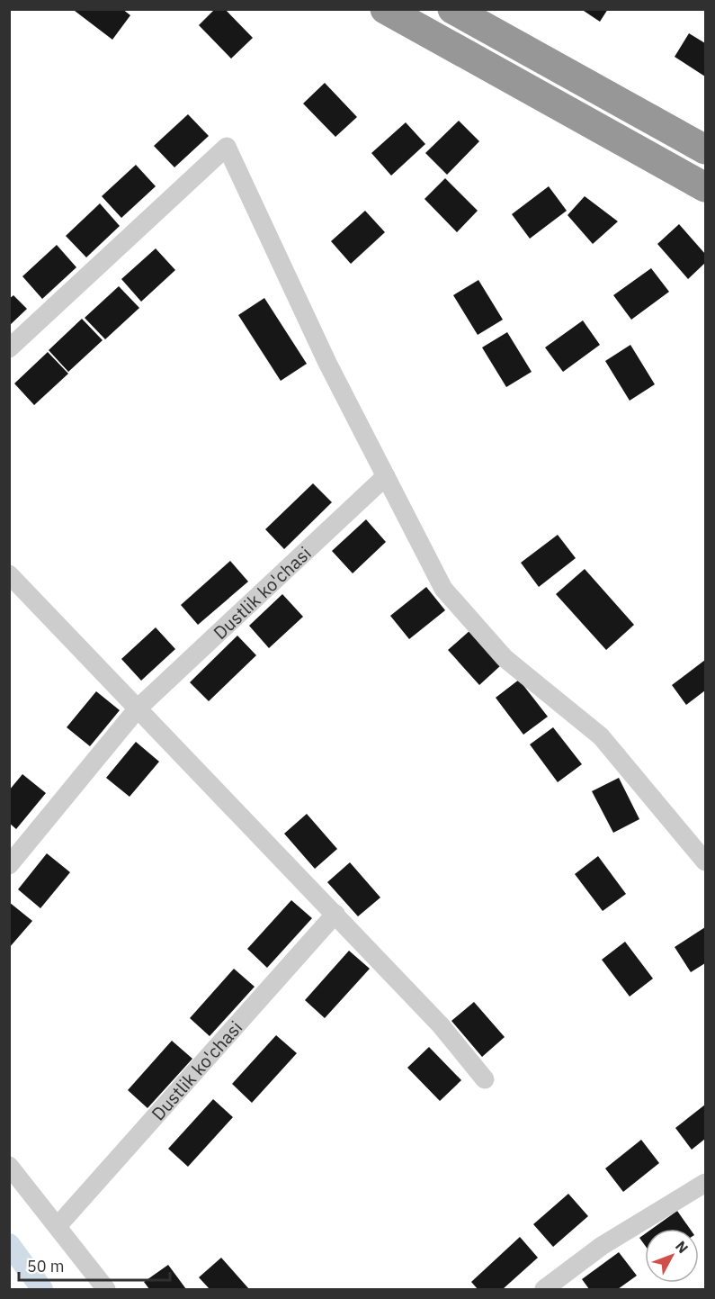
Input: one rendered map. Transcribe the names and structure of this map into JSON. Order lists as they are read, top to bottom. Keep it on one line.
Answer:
{"streets":{"street":["Dustlik ko'chasi"]},"scale_bar":"50 m","north":"top right"}
